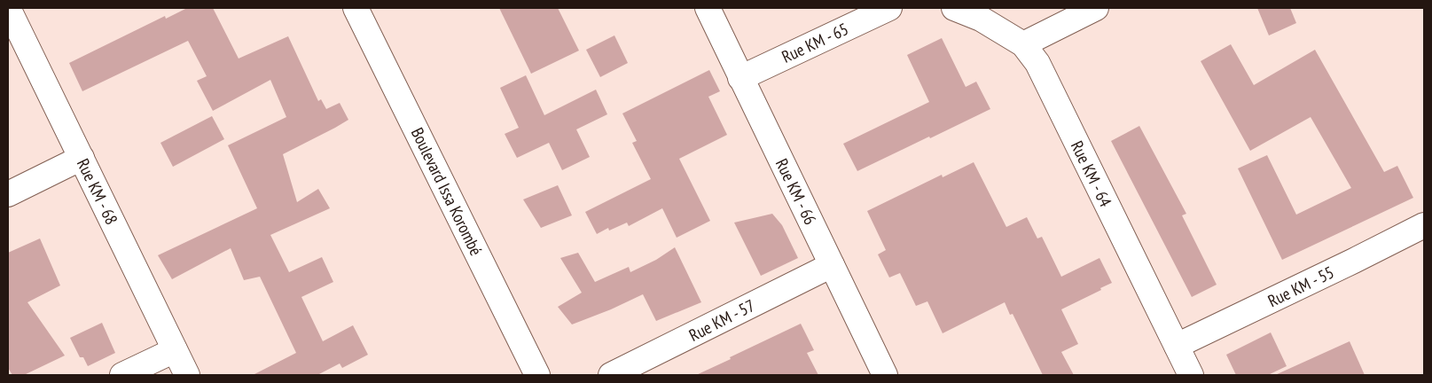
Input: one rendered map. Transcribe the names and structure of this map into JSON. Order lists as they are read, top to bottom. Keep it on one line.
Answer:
{"streets":{"street":["Rue KM - 65","Rue KM - 64","Rue KM - 68","Boulevard Issa Korombé","Rue KM - 66","Rue KM - 55","Rue KM - 57"]},"crossings":[["Rue KM - 65","Rue KM - 66"],["Rue KM - 64","Rue KM - 55"],["Rue KM - 66","Rue KM - 57"]]}
